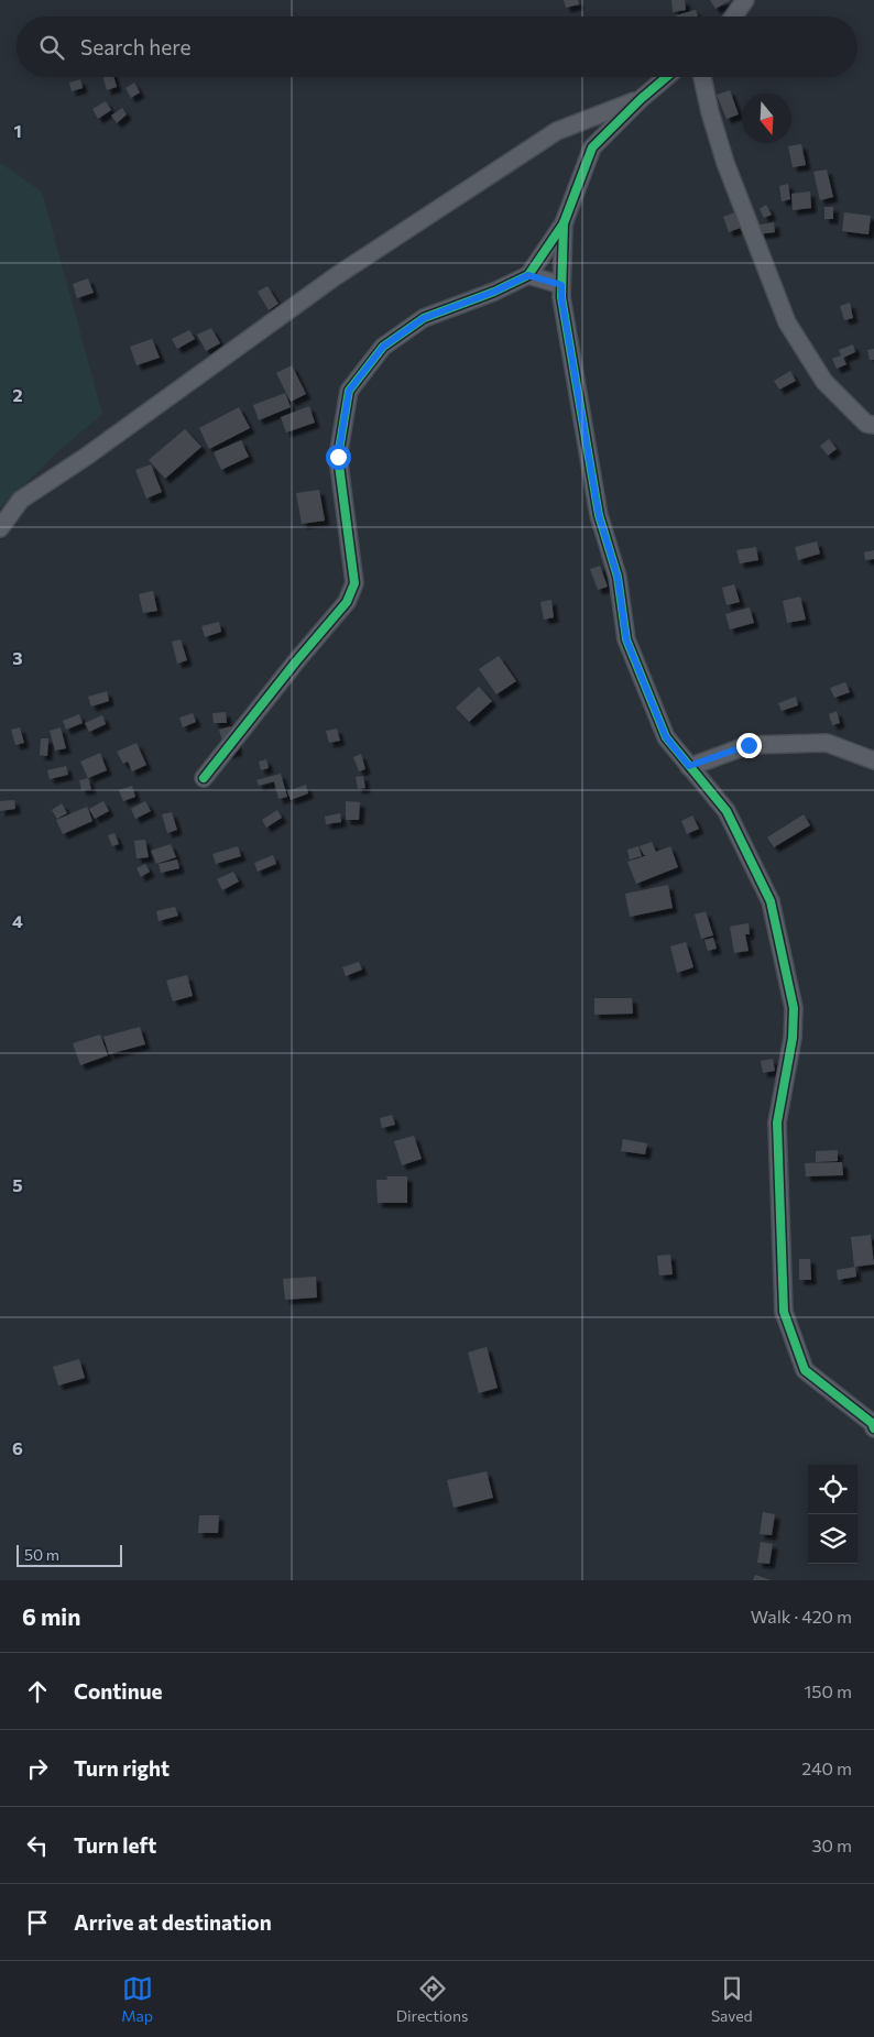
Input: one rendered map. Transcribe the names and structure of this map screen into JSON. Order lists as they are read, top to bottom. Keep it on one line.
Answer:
{"scale_bar":"50 m","north":"bottom","page":{"search":"Search here","scale":"50 m","heading":["6 min","Walk · 420 m"],"list":[["Continue","150 m"],["Turn right","240 m"],["Turn left","30 m"],"Arrive at destination"],"nav":["Map","Directions","Saved"]},"grid":{"rows":["1","2","3","4","5","6"]}}
